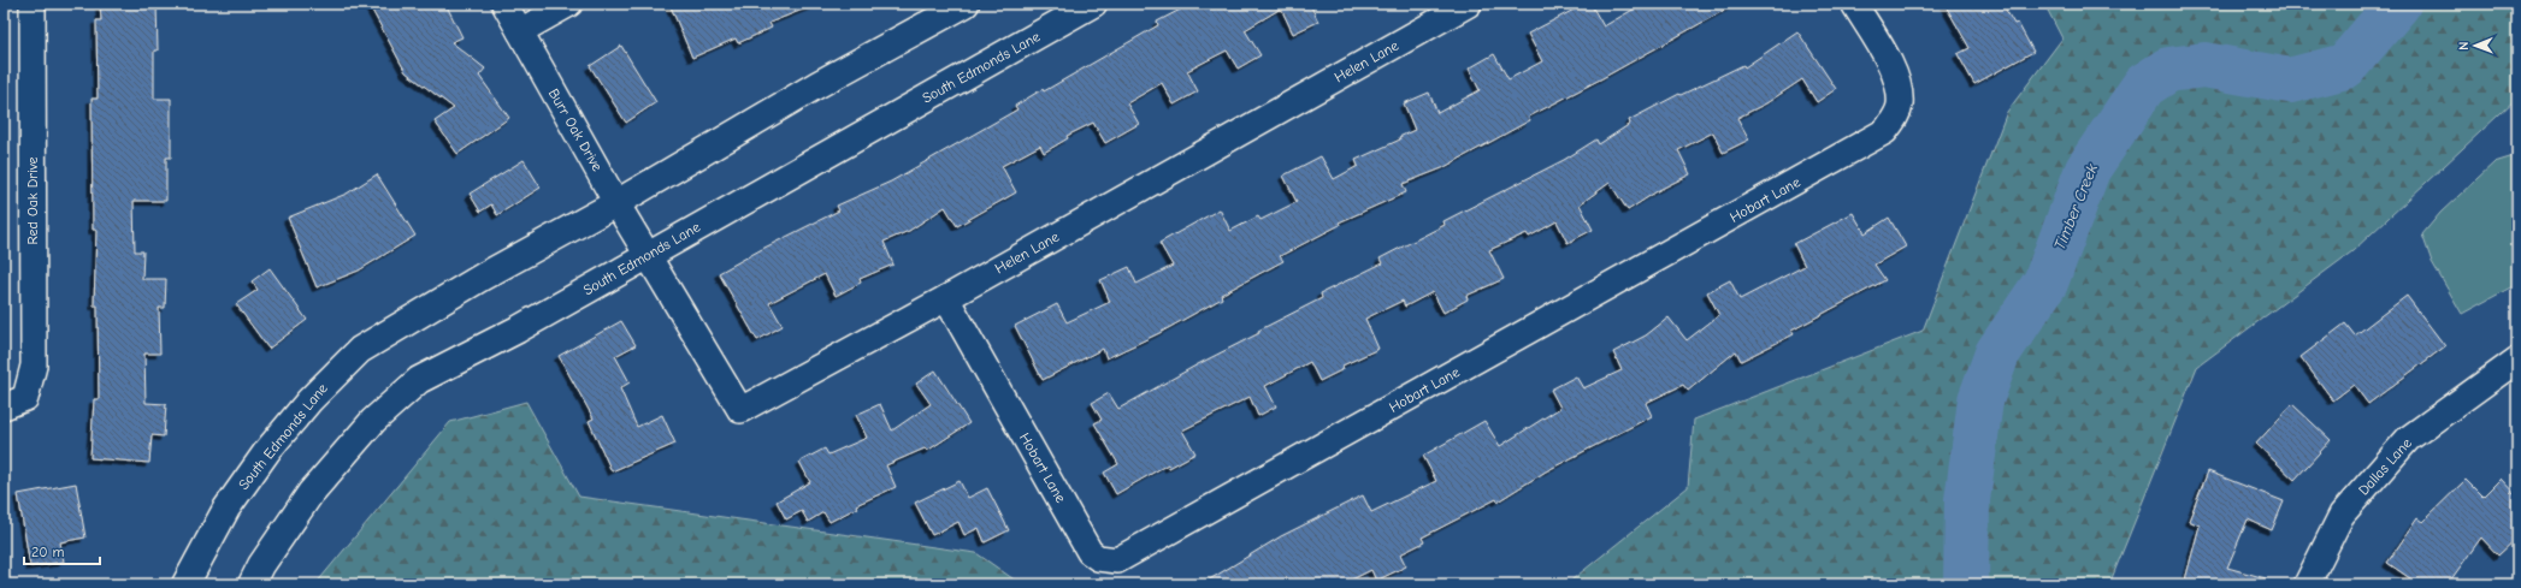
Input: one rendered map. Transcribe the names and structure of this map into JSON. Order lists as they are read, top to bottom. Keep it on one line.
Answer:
{"streets":{"main road":["South Edmonds Lane"],"street":["Helen Lane","Burr Oak Drive","Hobart Lane","Red Oak Drive","Dallas Lane"]},"crossings":[["Helen Lane","South Edmonds Lane"],["Helen Lane","Burr Oak Drive"],["Helen Lane","Hobart Lane"],["South Edmonds Lane","Burr Oak Drive"]],"water":["Timber Creek"],"scale_bar":"20 m","north":"left"}
